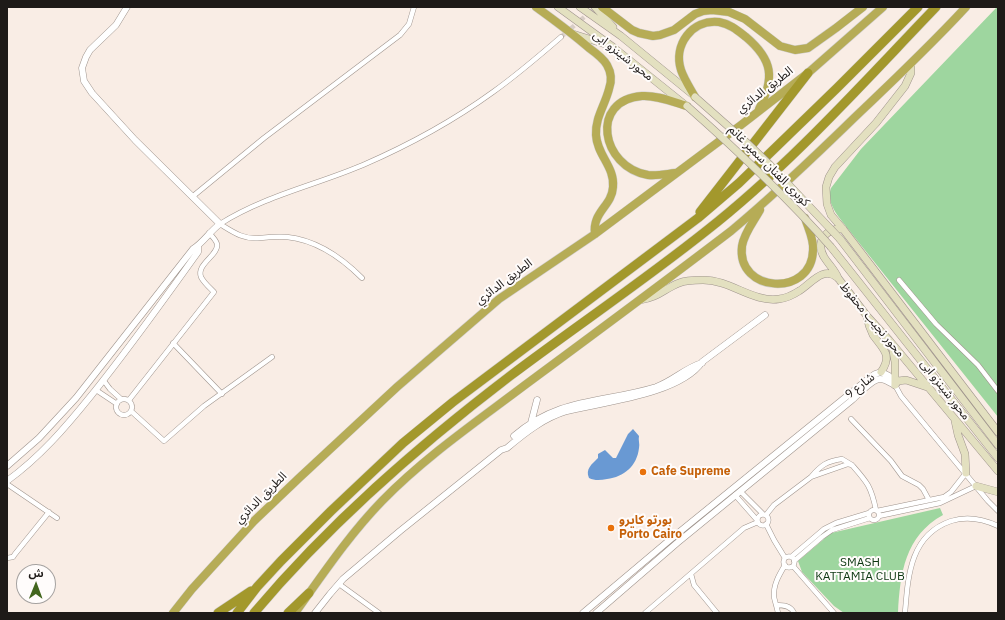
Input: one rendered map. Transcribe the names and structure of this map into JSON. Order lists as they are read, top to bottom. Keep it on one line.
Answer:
{"streets":{"highway":["الطريق الدائري"],"main road":["محور شينزو ابى","كوبرى الفنان سمير غانم","محور نجيب محفوظ"],"street":["شارع 9"]},"crossings":[["محور شينزو ابى","كوبرى الفنان سمير غانم"]],"parks":["SMASH KATTAMIA CLUB"],"places":["Cafe Supreme","بورتو كايرو Porto Cairo"],"north":"top"}
